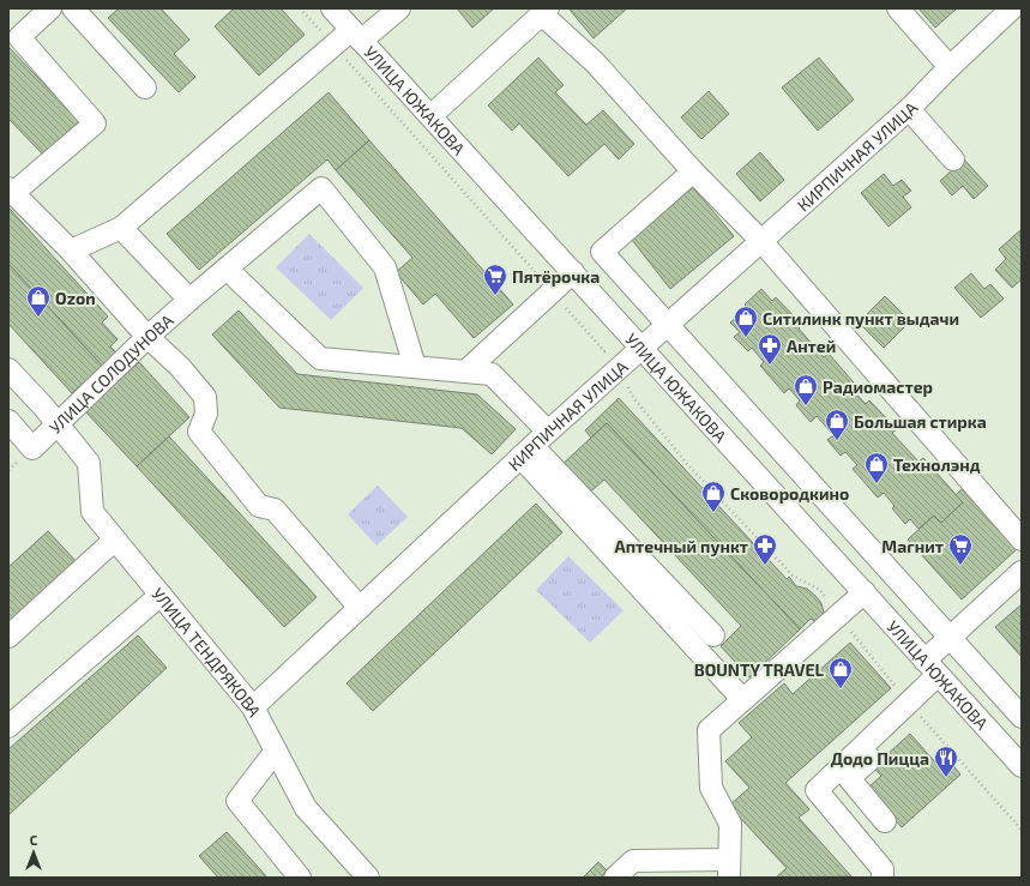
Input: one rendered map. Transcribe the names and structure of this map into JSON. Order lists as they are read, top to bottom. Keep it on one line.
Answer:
{"streets":{"street":["УЛИЦА ЮЖАКОВА","КИРПИЧНАЯ УЛИЦА","УЛИЦА СОЛОДУНОВА","УЛИЦА ТЕНДРЯКОВА"]},"crossings":[["УЛИЦА ЮЖАКОВА","КИРПИЧНАЯ УЛИЦА"],["КИРПИЧНАЯ УЛИЦА","УЛИЦА ТЕНДРЯКОВА"],["УЛИЦА СОЛОДУНОВА","УЛИЦА ТЕНДРЯКОВА"]],"places":{"supermarket":["Пятёрочка","Магнит"],"shop":["Ozon","Ситилинк пункт выдачи","Радиомастер","Большая стирка","Технолэнд","Сковородкино","BOUNTY TRAVEL"],"pharmacy":["Антей","Аптечный пункт"],"restaurant":["Додо Пицца"]},"north":"top"}
